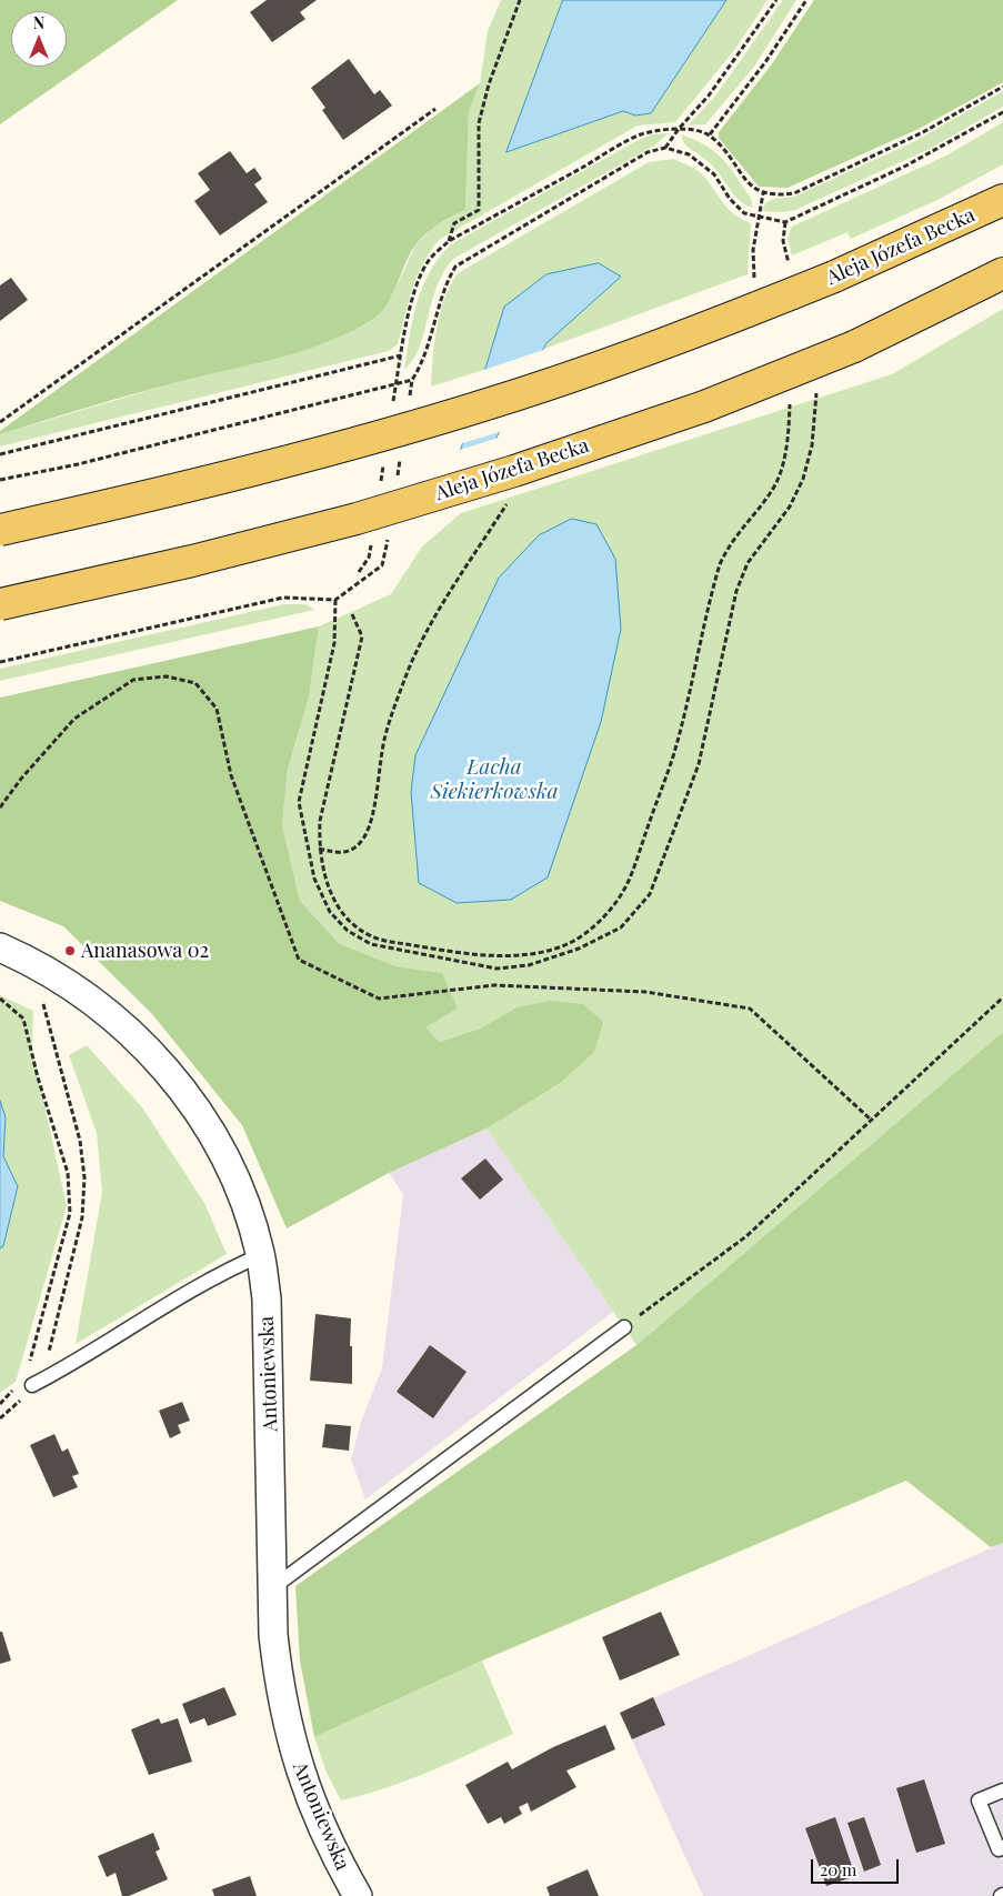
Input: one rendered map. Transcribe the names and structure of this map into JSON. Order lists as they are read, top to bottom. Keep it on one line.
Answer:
{"streets":{"main road":["Aleja Józefa Becka"],"street":["Antoniewska"]},"water":["Łacha Siekierkowska"],"places":["Ananasowa 02"],"scale_bar":"20 m","north":"top"}
